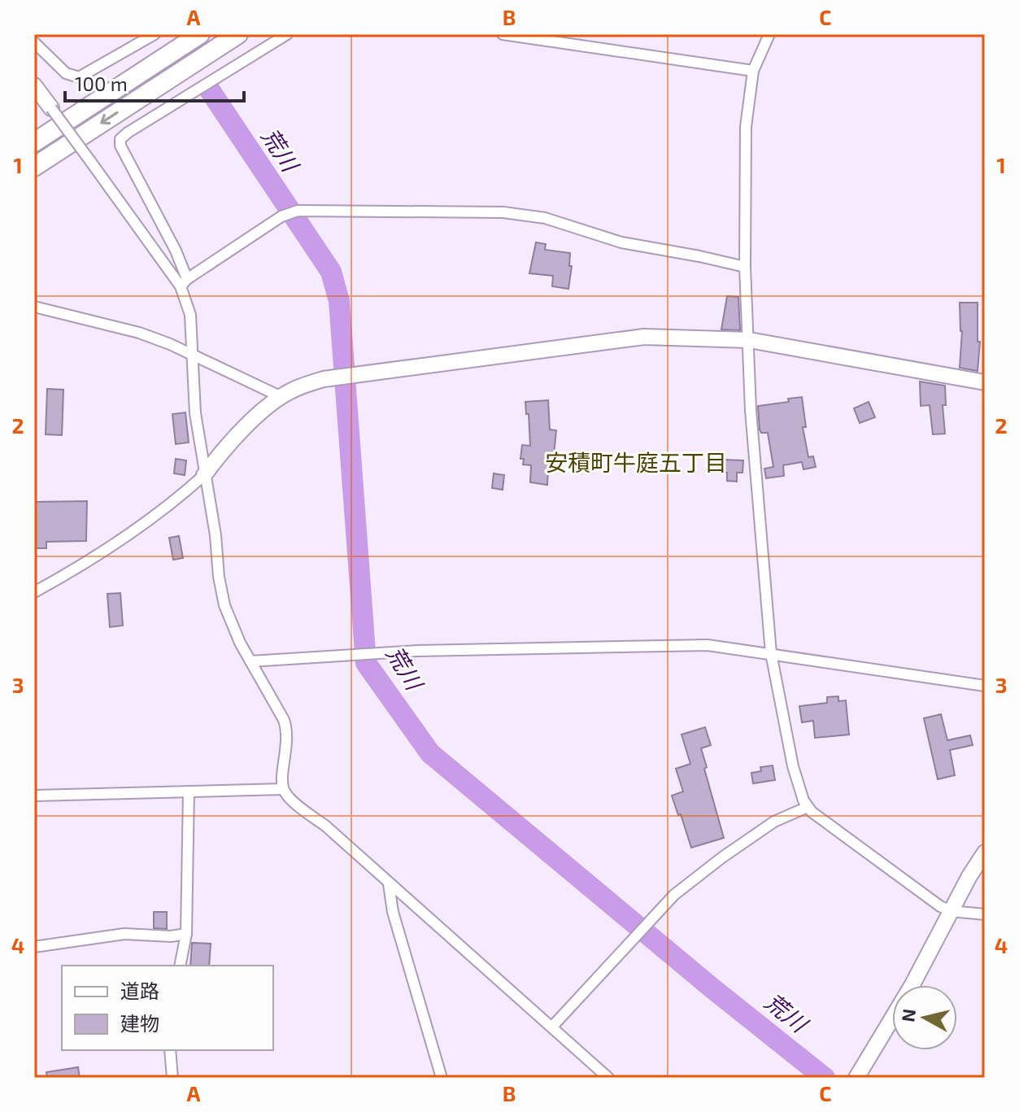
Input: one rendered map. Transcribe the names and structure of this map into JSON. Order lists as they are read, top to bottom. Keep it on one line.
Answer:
{"districts":["安積町牛庭五丁目"],"water":["荒川"],"legend":["道路","建物"],"scale_bar":"100 m","north":"left","grid":{"columns":["A","B","C"],"rows":["1","2","3","4"]}}
